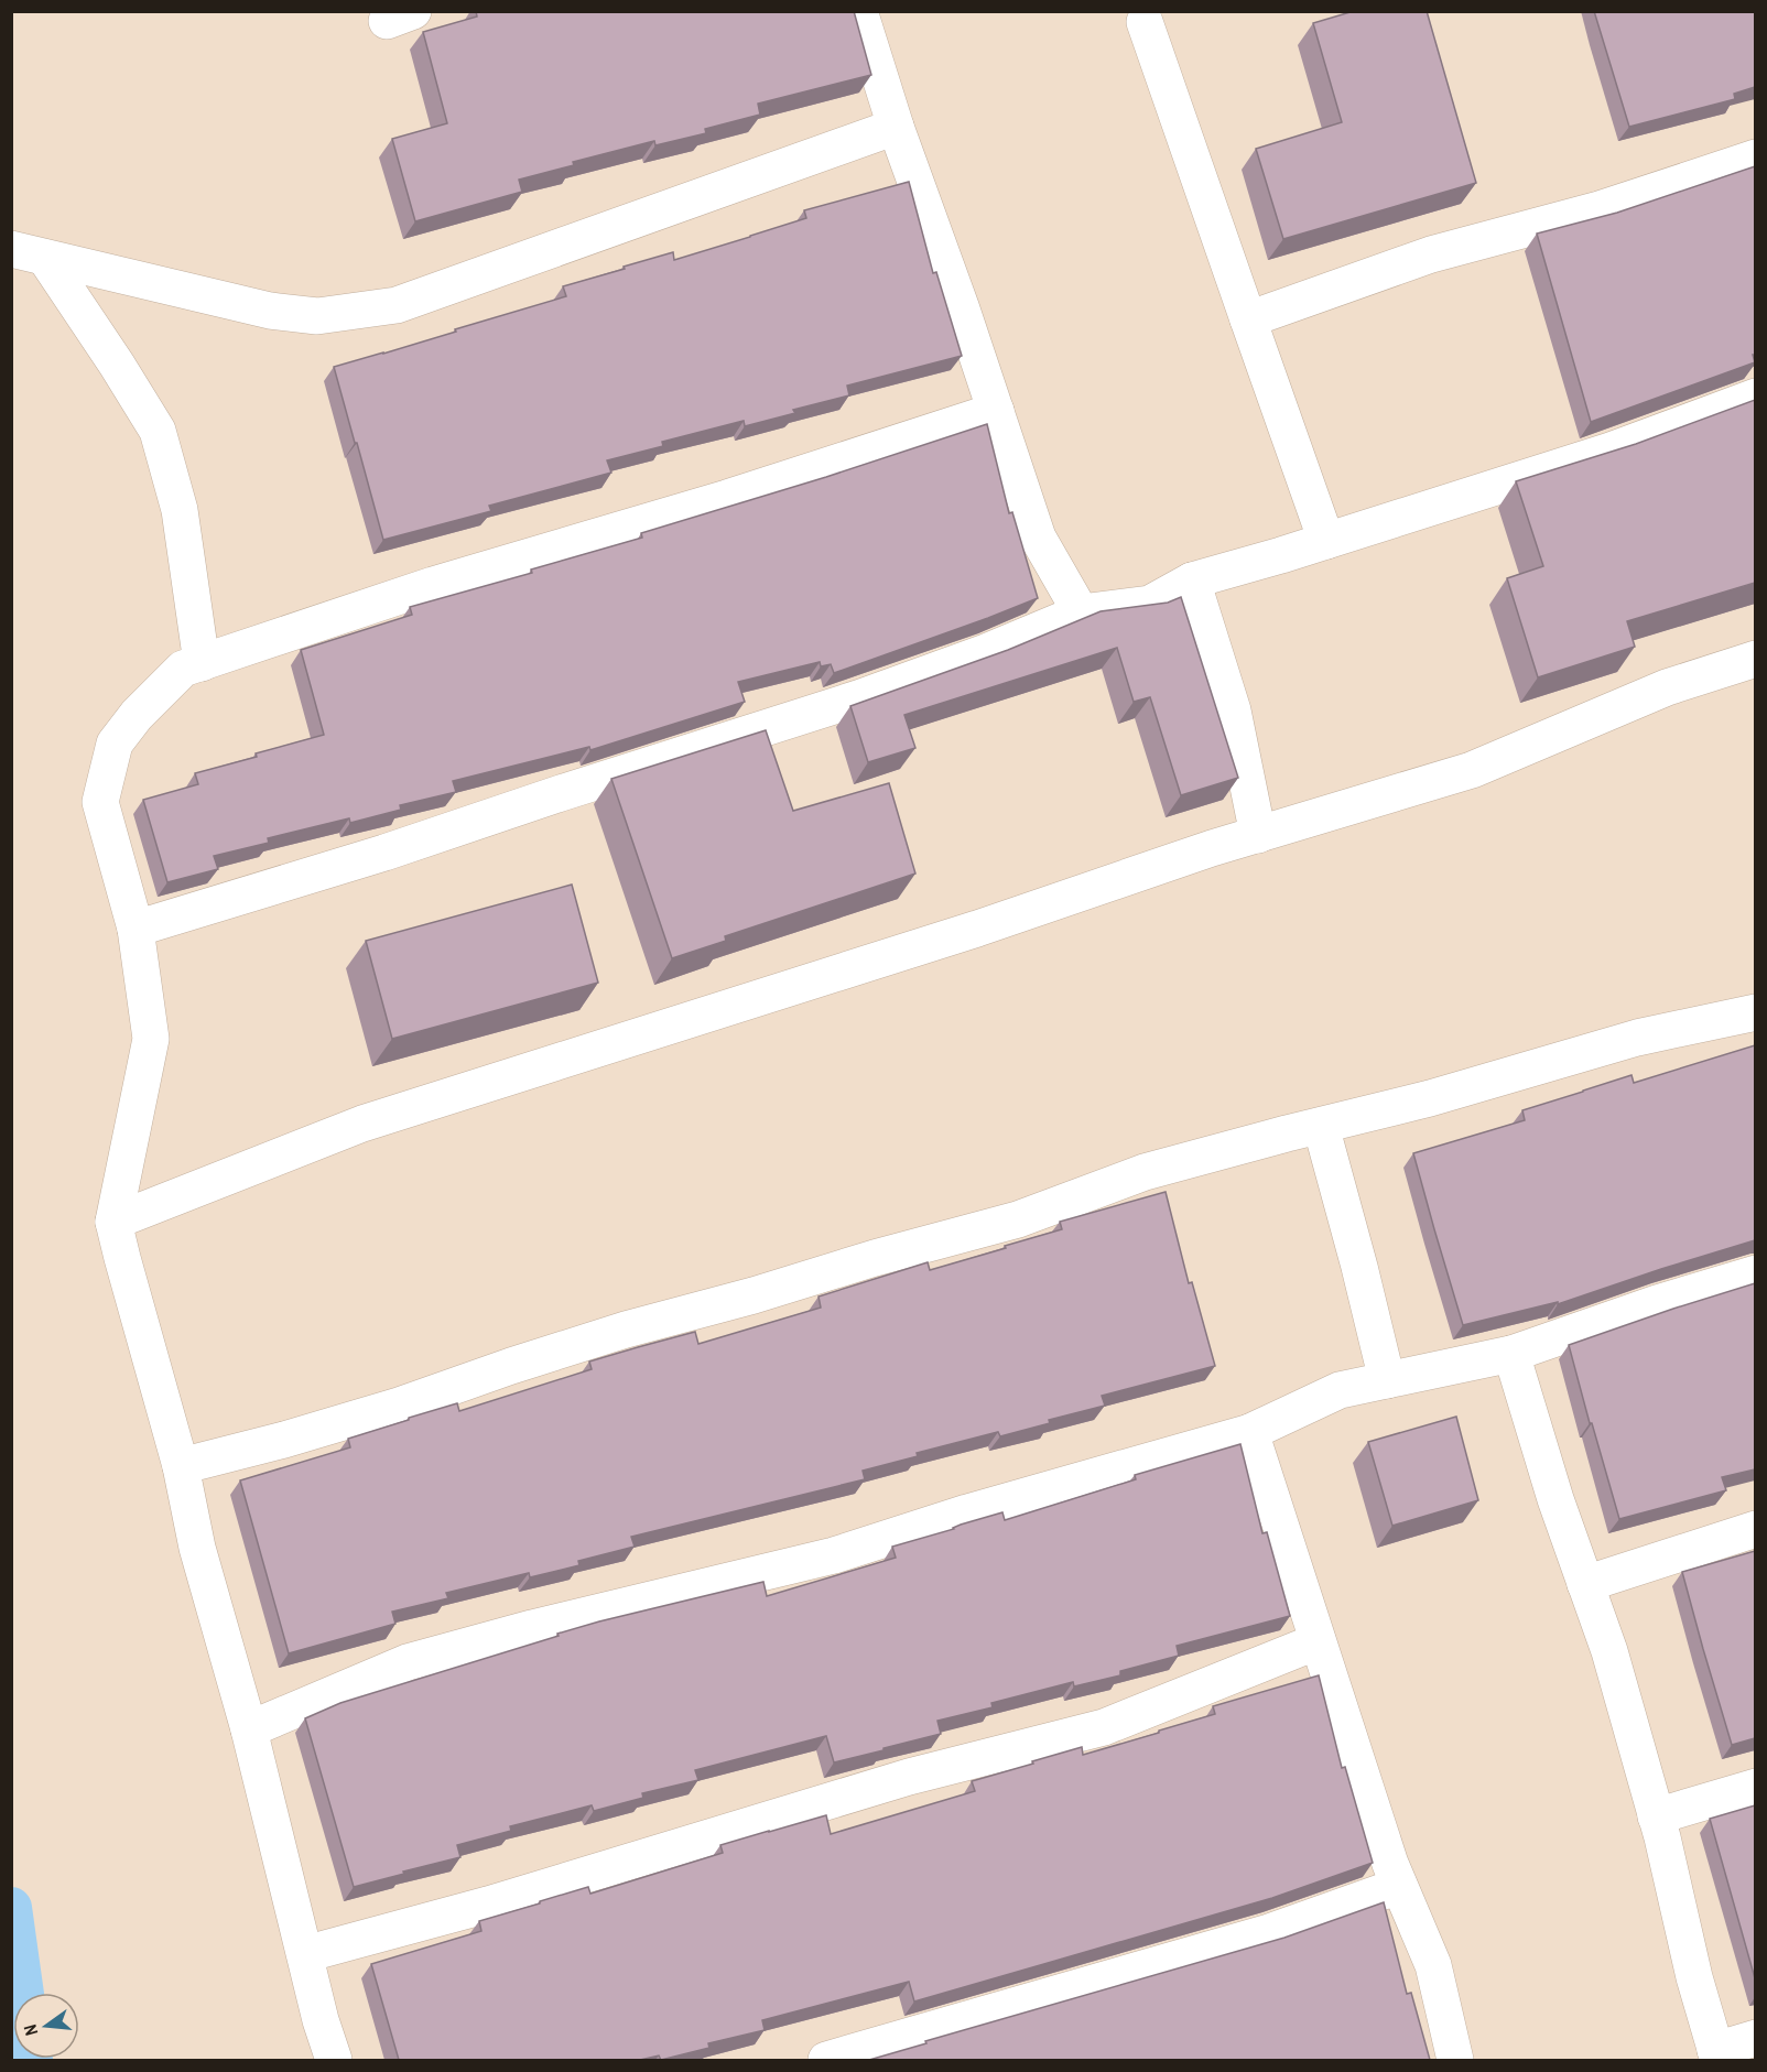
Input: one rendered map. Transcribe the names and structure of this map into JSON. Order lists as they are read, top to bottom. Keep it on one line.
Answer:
{"north":"left"}
